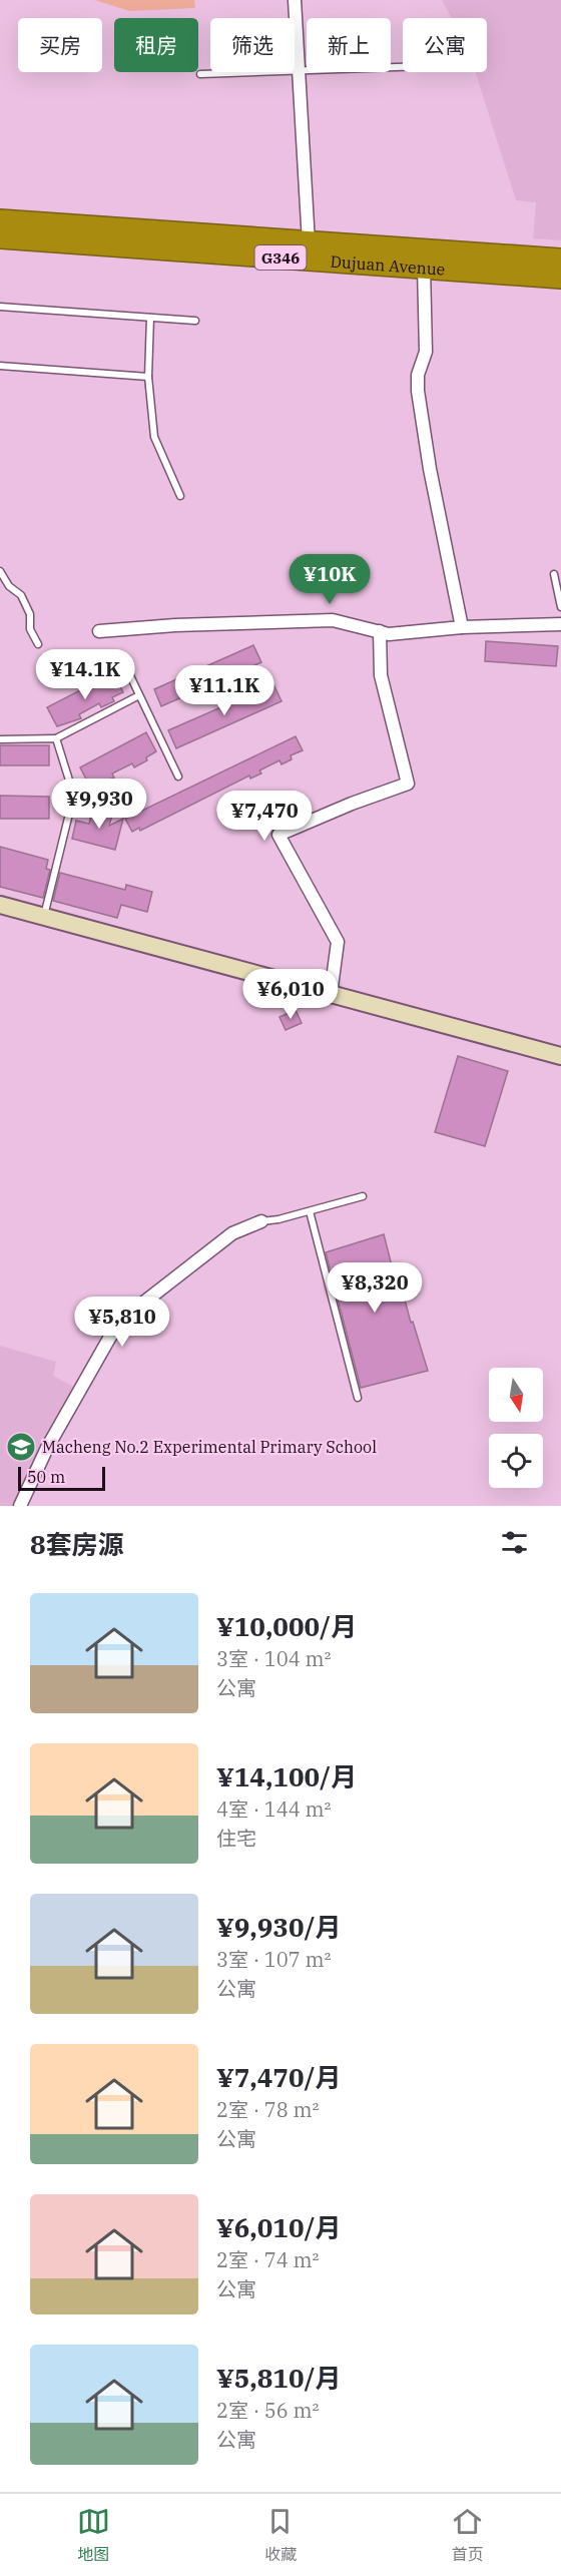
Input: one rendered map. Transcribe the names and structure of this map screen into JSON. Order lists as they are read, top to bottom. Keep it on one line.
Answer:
{"streets":{"highway":["G346","Dujuan Avenue"]},"places":{"school or university":["Macheng No.2 Experimental Primary School"]},"scale_bar":"50 m","north":"bottom","page":{"chip":["买房","租房","筛选","新上","公寓"],"price":["¥10K","¥14.1K","¥11.1K","¥9,930","¥7,470","¥6,010","¥8,320","¥5,810"],"scale":"50 m","heading":"8套房源","list":[{"name":"¥10,000/月","note":"3室 · 104 m² · 公寓"},{"name":"¥14,100/月","note":"4室 · 144 m² · 住宅"},{"name":"¥9,930/月","note":"3室 · 107 m² · 公寓"},{"name":"¥7,470/月","note":"2室 · 78 m² · 公寓"},{"name":"¥6,010/月","note":"2室 · 74 m² · 公寓"},{"name":"¥5,810/月","note":"2室 · 56 m² · 公寓"}],"tabs":["地图","收藏","首页"]}}
